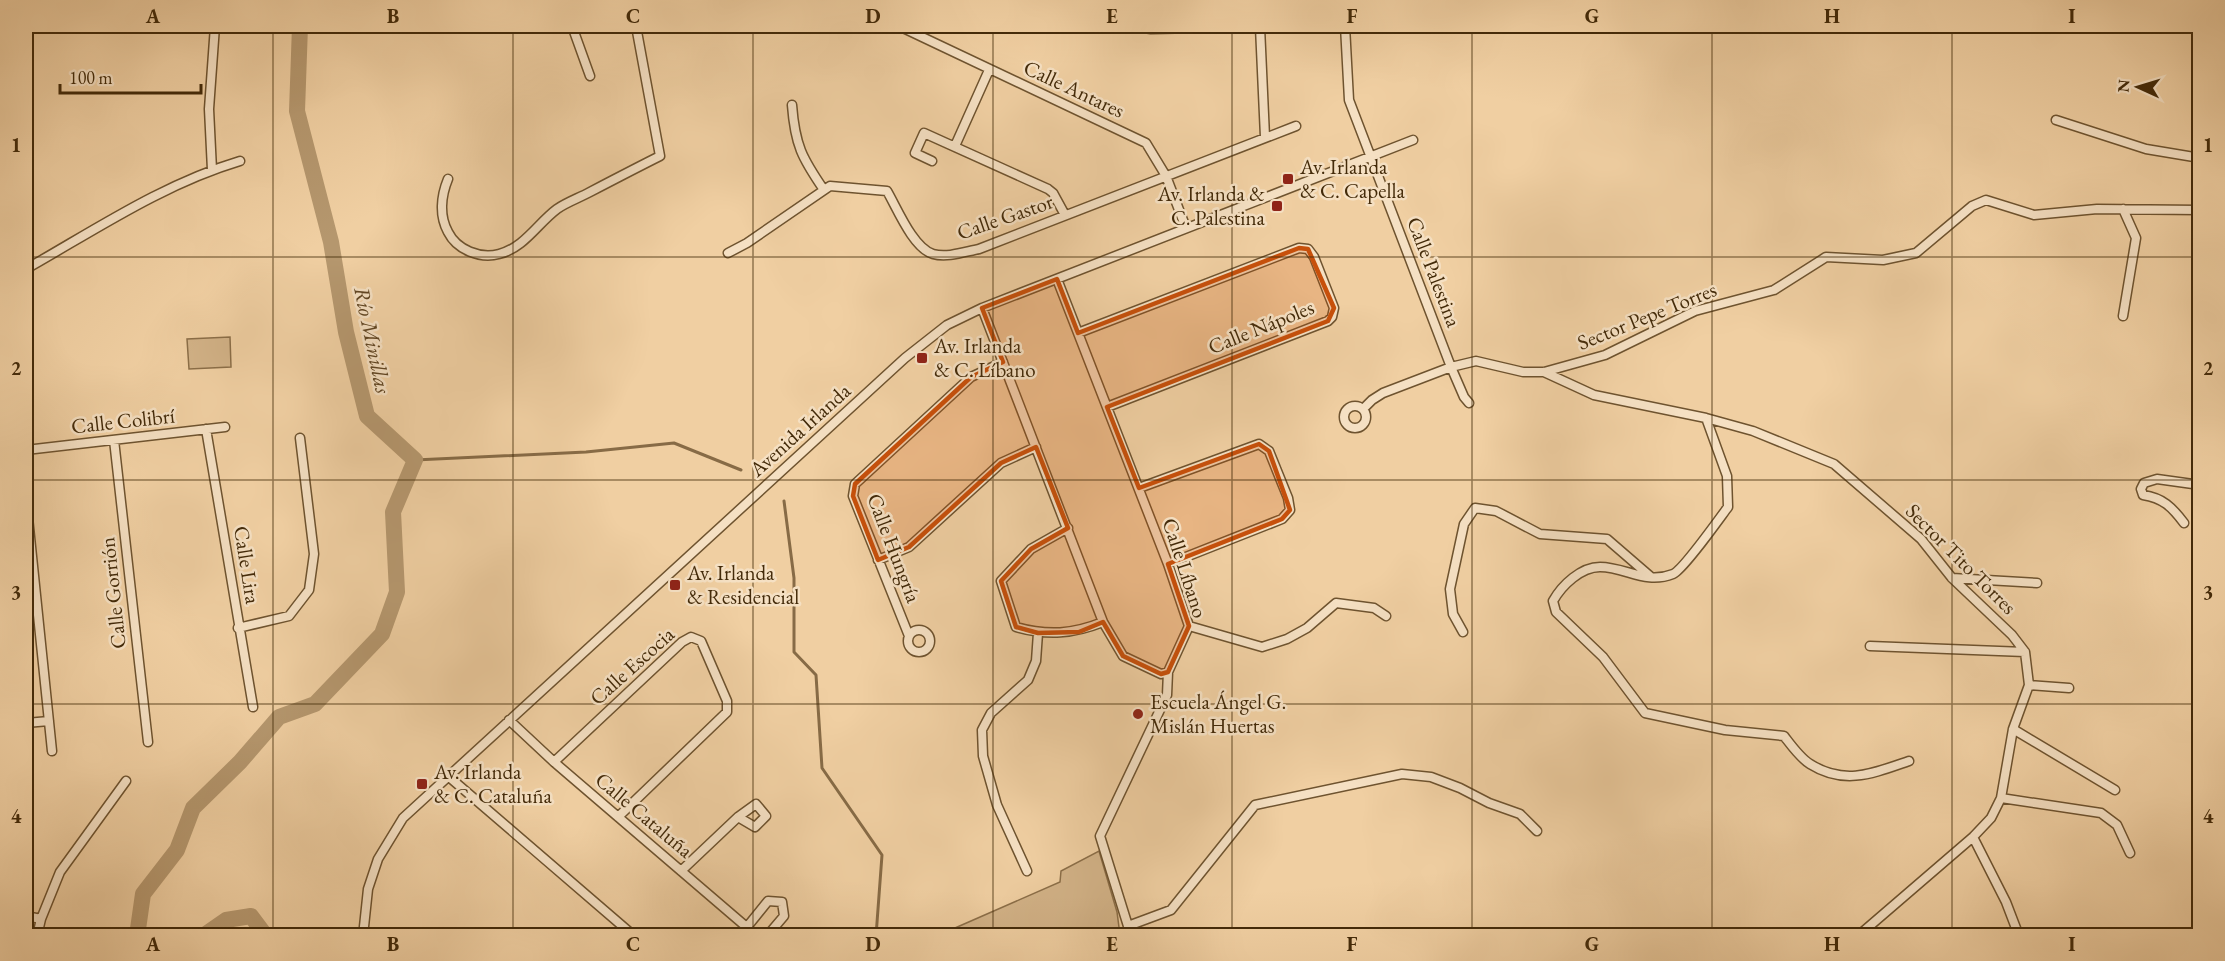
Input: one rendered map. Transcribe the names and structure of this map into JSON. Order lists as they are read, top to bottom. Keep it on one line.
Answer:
{"streets":{"street":["Calle Antares","Calle Gastor","Calle Palestina","Sector Pepe Torres","Calle Nápoles","Calle Colibrí","Avenida Irlanda","Calle Hungría","Sector Tito Torres","Calle Lira","Calle Líbano","Calle Gorrión","Calle Escocia","Calle Cataluña"]},"crossings":[["Calle Antares","Calle Gastor"],["Calle Antares","Avenida Irlanda"],["Calle Palestina","Avenida Irlanda"],["Sector Pepe Torres","Sector Tito Torres"],["Calle Nápoles","Calle Líbano"],["Calle Colibrí","Calle Lira"],["Calle Colibrí","Calle Gorrión"],["Avenida Irlanda","Calle Líbano"],["Avenida Irlanda","Calle Cataluña"],["Calle Escocia","Calle Cataluña"]],"water":["Río Minillas"],"places":{"transit":["Av. Irlanda & C. Capella","Av. Irlanda & C. Palestina","Av. Irlanda & C. Líbano","Av. Irlanda & Residencial","Av. Irlanda & C. Cataluña"],"other":["Escuela Ángel G. Mislán Huertas"]},"scale_bar":"100 m","north":"left","grid":{"columns":["A","B","C","D","E","F","G","H","I"],"rows":["1","2","3","4"]}}
